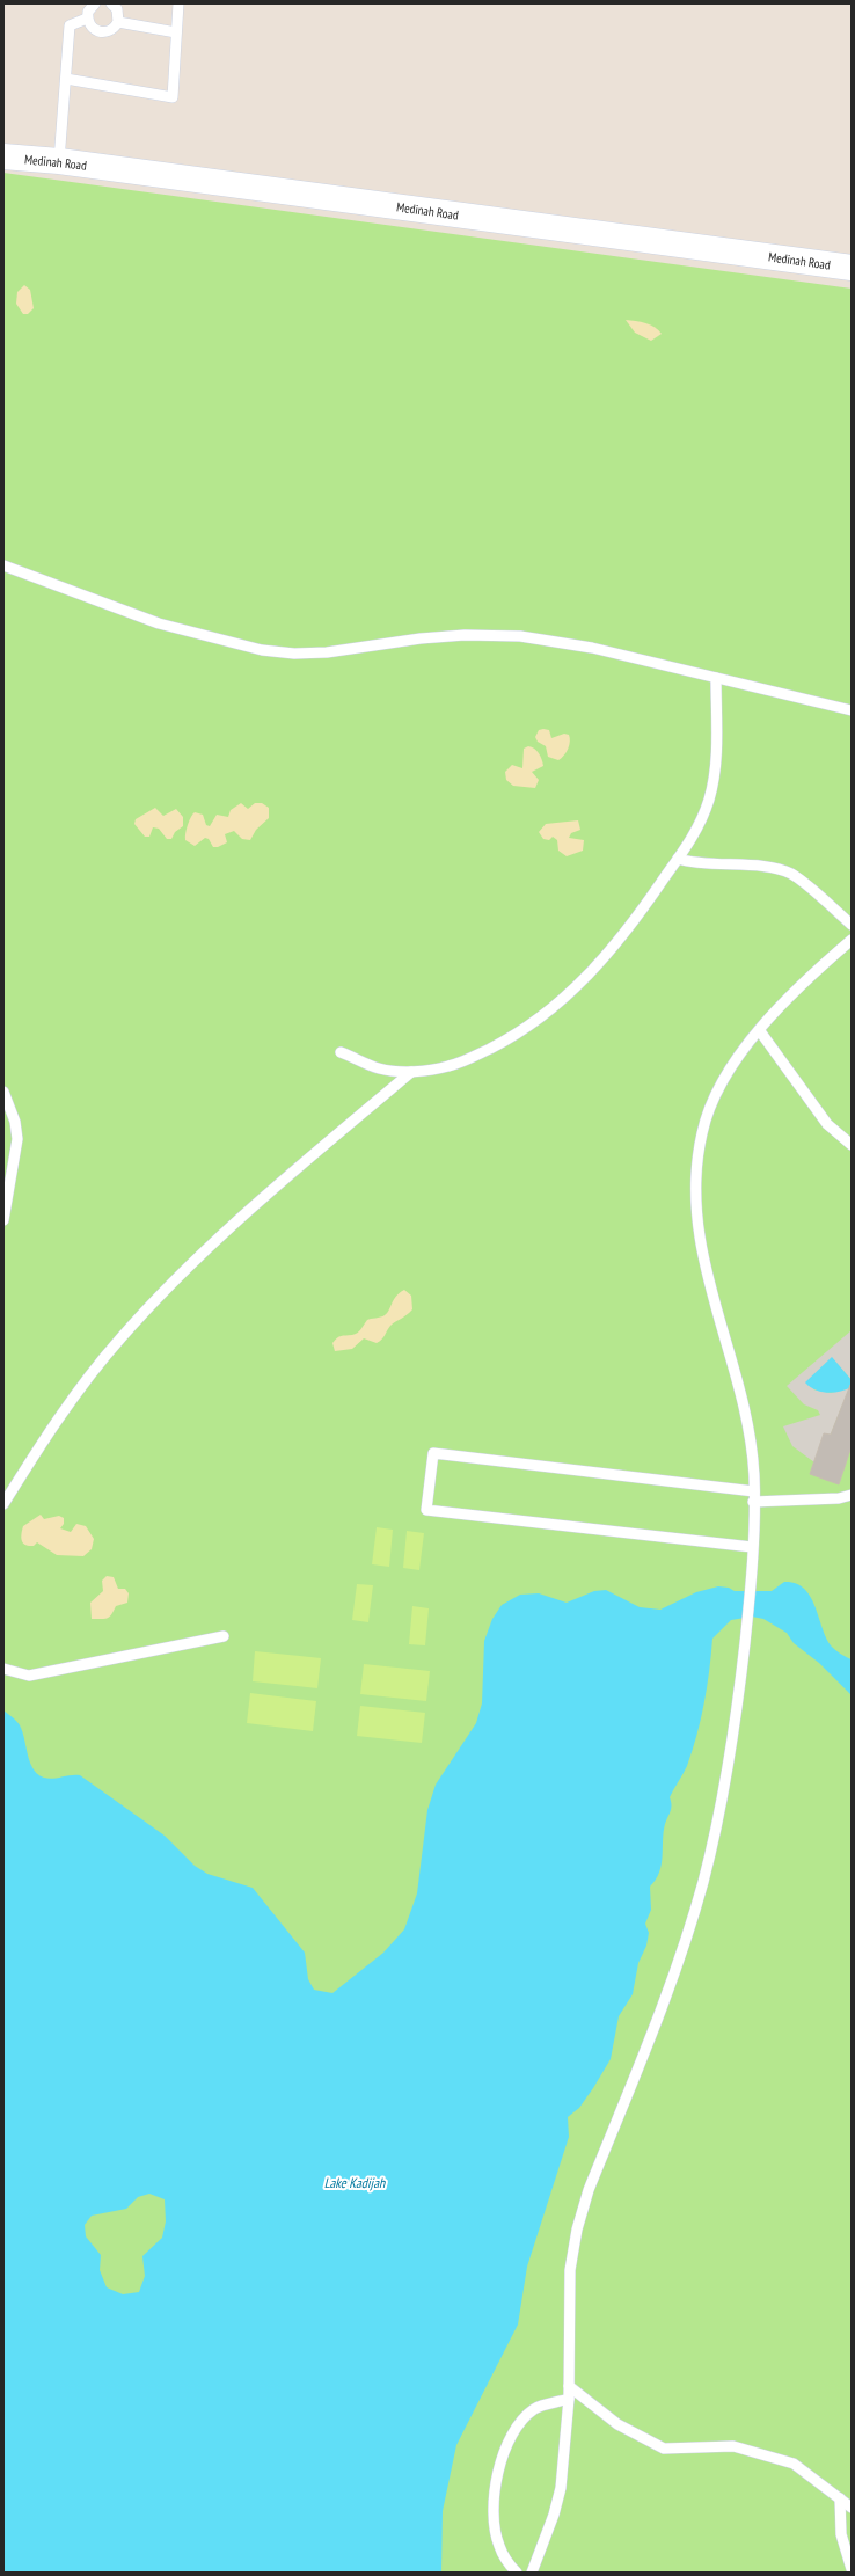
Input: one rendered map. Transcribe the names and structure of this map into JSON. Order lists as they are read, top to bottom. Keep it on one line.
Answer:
{"streets":{"main road":["Medinah Road"]},"water":["Lake Kadijah"]}
